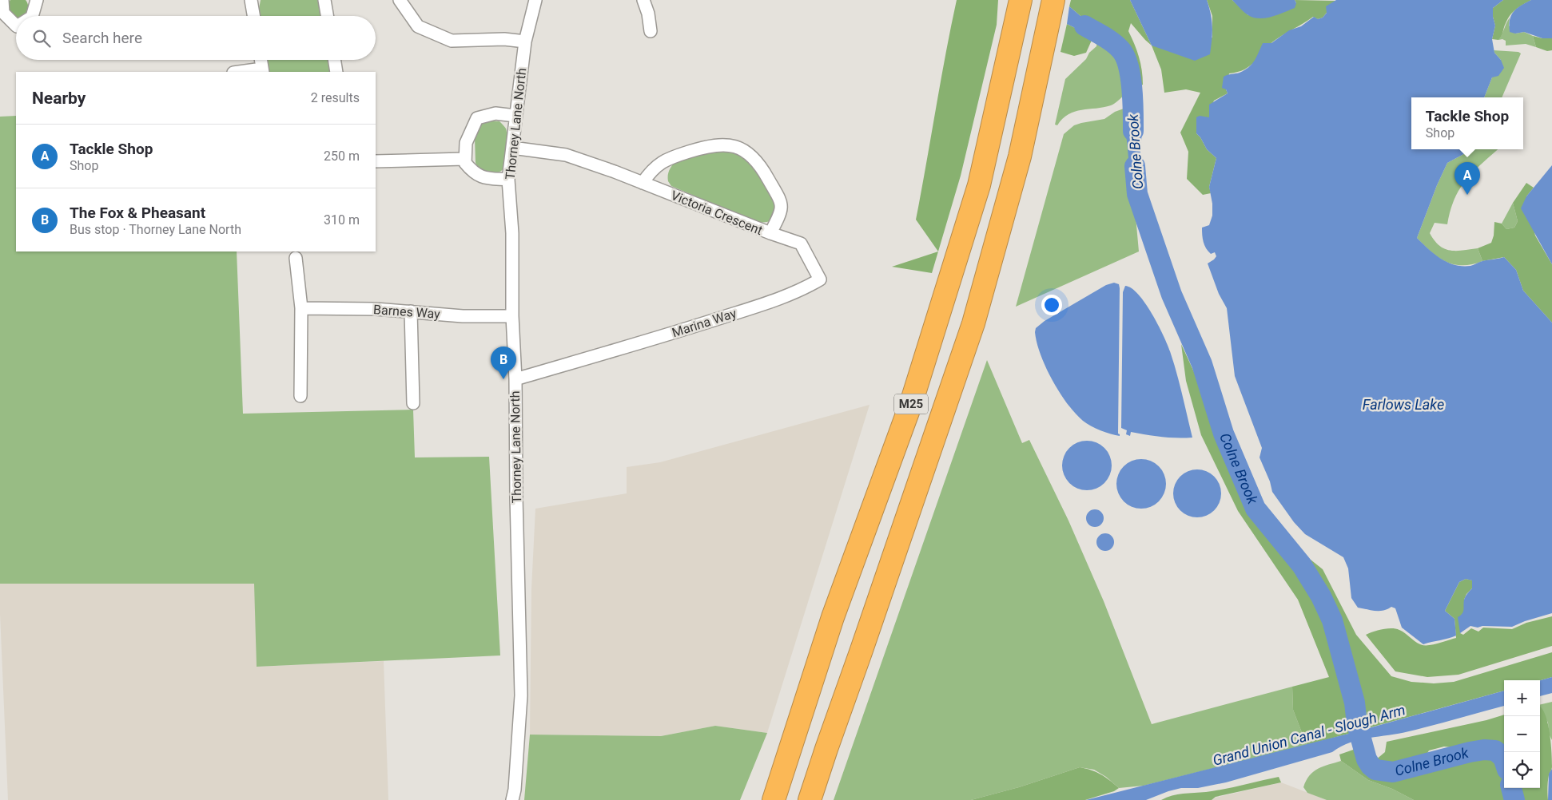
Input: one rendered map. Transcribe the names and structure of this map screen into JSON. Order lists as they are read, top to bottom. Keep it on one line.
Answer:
{"streets":{"highway":["M25"],"street":["Thorney Lane North","Victoria Crescent","Barnes Way","Marina Way"]},"crossings":[["Thorney Lane North","Victoria Crescent"],["Thorney Lane North","Barnes Way"],["Thorney Lane North","Marina Way"],["Victoria Crescent","Marina Way"]],"water":["Colne Brook","Farlows Lake","Grand Union Canal - Slough Arm"],"page":{"search":"Search here","heading":["Nearby","2 results"],"popup":["Tackle Shop","Shop"],"list":[{"mark":"A","name":"Tackle Shop","note":"Shop","value":"250 m"},{"mark":"B","name":"The Fox & Pheasant","note":"Bus stop · Thorney Lane North","value":"310 m"}],"pins":["A","B"],"map_buttons":["+","−"]}}
